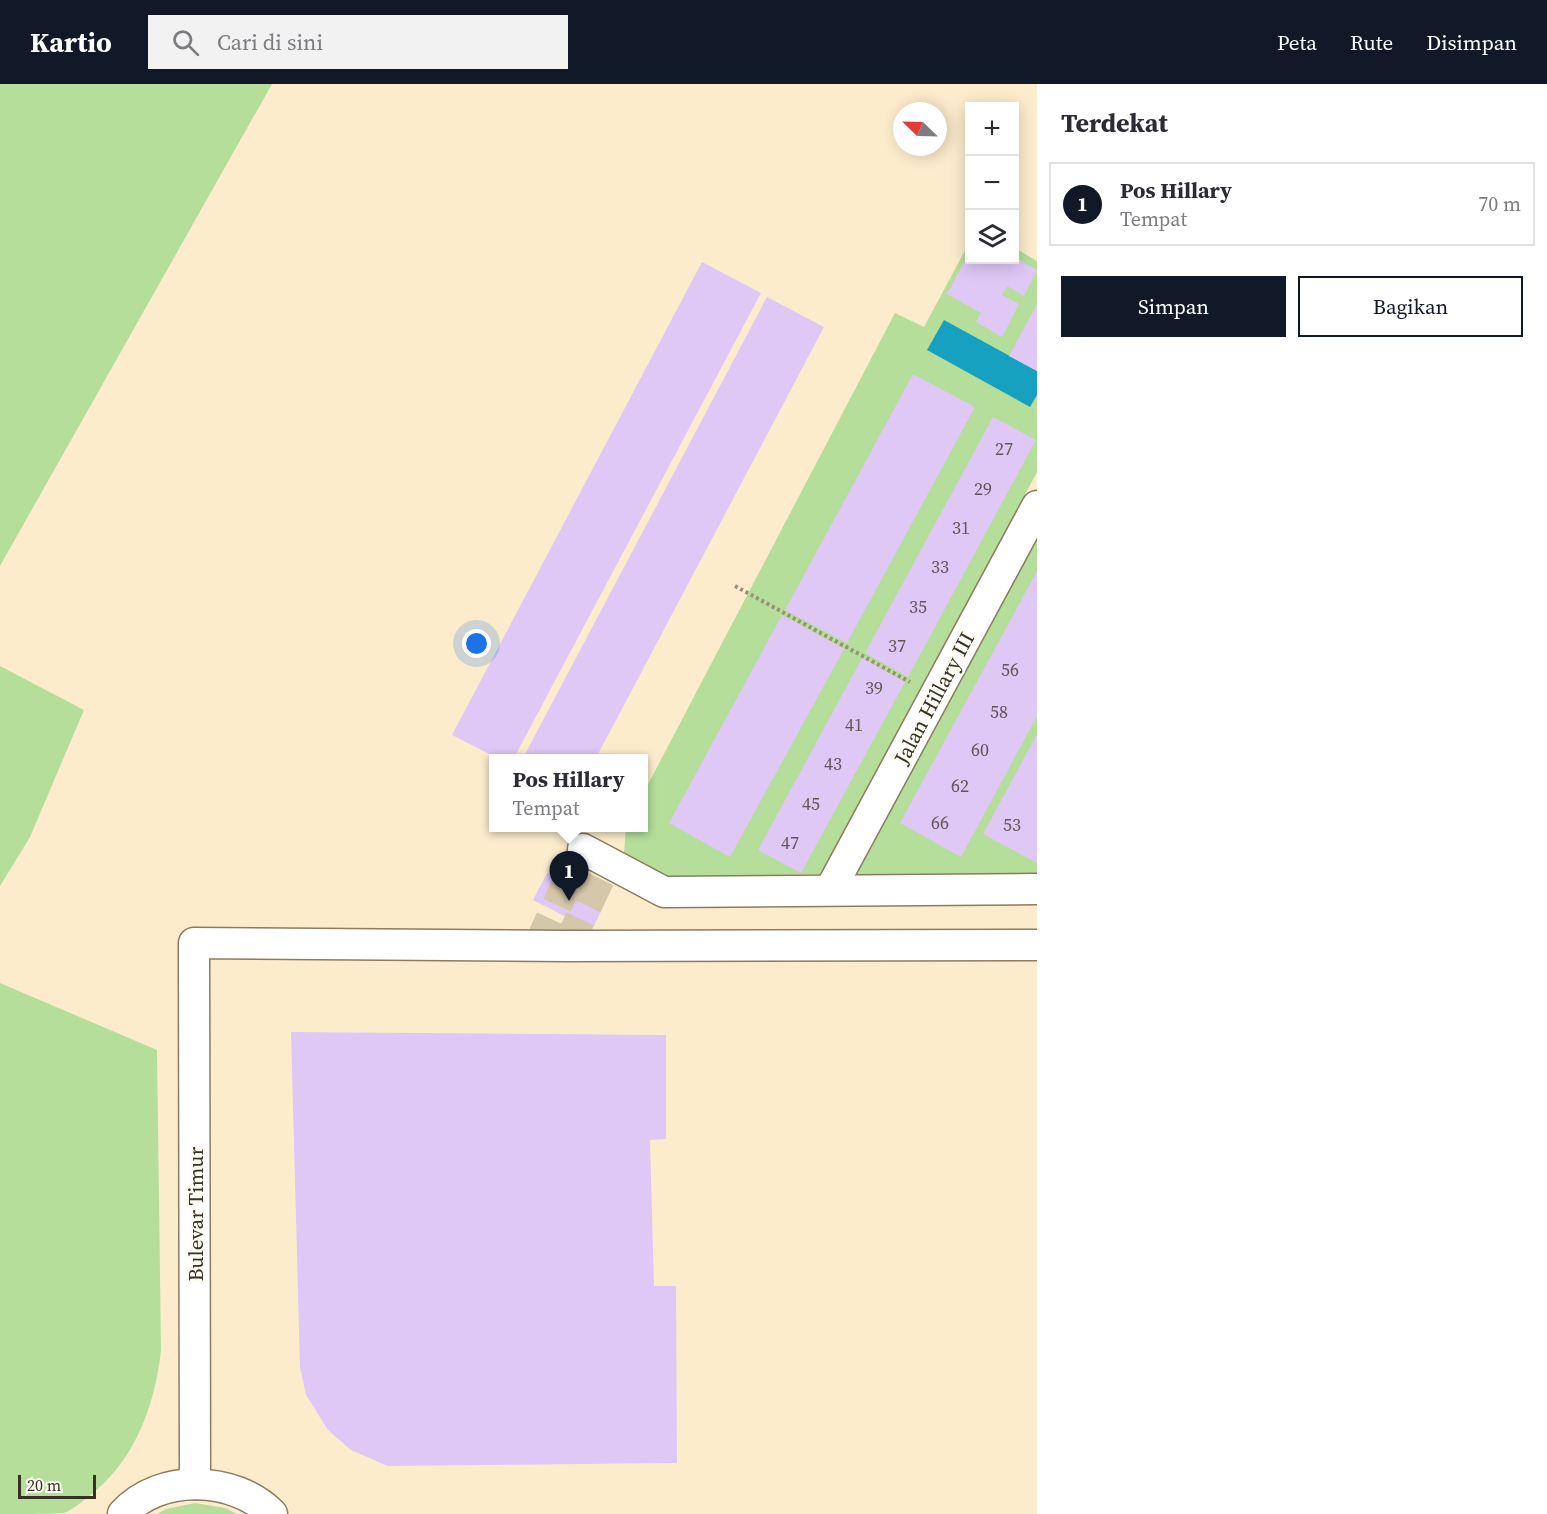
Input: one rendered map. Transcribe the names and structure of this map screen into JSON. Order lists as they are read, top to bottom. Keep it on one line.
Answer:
{"streets":{"street":["Jalan Hillary III","Bulevar Timur"]},"house_numbers":["27","29","31","33","35","37","56","39","58","41","60","43","62","45","66","53","47"],"scale_bar":"20 m","north":"top left","page":{"header":"Kartio","search":"Cari di sini","nav":["Peta","Rute","Disimpan"],"heading":"Terdekat","map_buttons":["+","−"],"list":[{"mark":"1","name":"Pos Hillary","note":"Tempat","value":"70 m"}],"buttons":["Simpan","Bagikan"],"popup":["Pos Hillary","Tempat"],"pins":"1","scale":"20 m"}}
